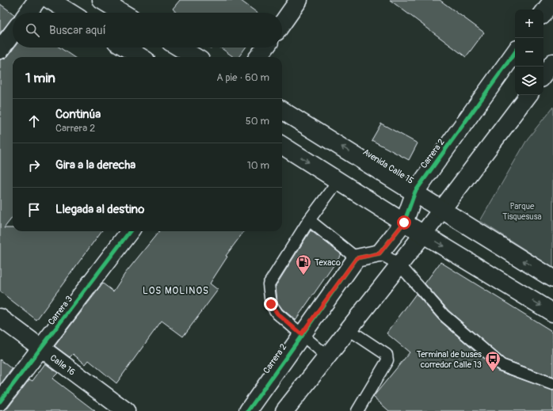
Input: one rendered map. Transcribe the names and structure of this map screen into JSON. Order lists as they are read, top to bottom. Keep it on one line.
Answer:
{"streets":{"street":["Carrera 2","Avenida Calle 15","Carrera 3","Calle 16"]},"crossings":[["Carrera 2","Avenida Calle 15"],["Carrera 3","Calle 16"]],"districts":["LOS MOLINOS"],"parks":["Parque Tisquesusa"],"places":{"fuel station":["Texaco"],"bus stop":["Terminal de buses corredor Calle 13"]},"page":{"map_buttons":["+","−"],"search":"Buscar aquí","heading":["1 min","A pie · 60 m"],"list":[["Continúa","Carrera 2","50 m"],["Gira a la derecha","10 m"],"Llegada al destino"]}}
